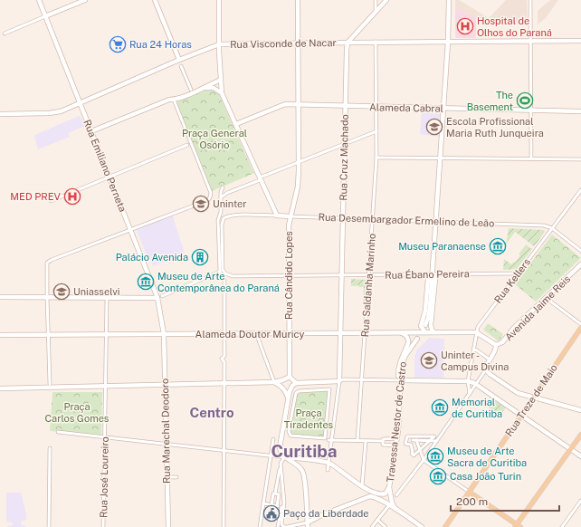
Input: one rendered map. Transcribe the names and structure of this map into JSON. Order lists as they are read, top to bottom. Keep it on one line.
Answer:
{"streets":{"main road":["Rua Treze de Maio"],"street":["Rua Visconde de Nacar","Alameda Cabral","Rua Cruz Machado","Rua Emiliano Perneta","Rua Desembargador Ermelino de Leão","Rua Ébano Pereira","Rua Cândido Lopes","Rua Kellers","Rua Saldanha Marinho","Avenida Jaime Reis","Alameda Doutor Muricy","Travessa Nestor de Castro","Rua Marechal Deodoro","Rua José Loureiro"]},"crossings":[["Rua Visconde de Nacar","Rua Cruz Machado"],["Rua Visconde de Nacar","Rua Emiliano Perneta"],["Rua Visconde de Nacar","Rua Cândido Lopes"],["Rua Visconde de Nacar","Rua Saldanha Marinho"],["Alameda Cabral","Rua Cruz Machado"],["Alameda Cabral","Rua Cândido Lopes"],["Alameda Cabral","Rua Saldanha Marinho"],["Rua Cruz Machado","Rua Desembargador Ermelino de Leão"],["Rua Cruz Machado","Rua Ébano Pereira"],["Rua Cruz Machado","Alameda Doutor Muricy"],["Rua Emiliano Perneta","Alameda Doutor Muricy"],["Rua Emiliano Perneta","Rua Marechal Deodoro"],["Rua Desembargador Ermelino de Leão","Rua Ébano Pereira"],["Rua Desembargador Ermelino de Leão","Rua Cândido Lopes"],["Rua Desembargador Ermelino de Leão","Rua Kellers"],["Rua Desembargador Ermelino de Leão","Rua Saldanha Marinho"],["Rua Ébano Pereira","Rua Cândido Lopes"],["Rua Ébano Pereira","Rua Kellers"],["Rua Ébano Pereira","Rua Saldanha Marinho"],["Rua Cândido Lopes","Alameda Doutor Muricy"],["Rua Kellers","Alameda Doutor Muricy"],["Rua Saldanha Marinho","Alameda Doutor Muricy"],["Alameda Doutor Muricy","Rua Marechal Deodoro"],["Alameda Doutor Muricy","Rua José Loureiro"]],"districts":["Centro","Curitiba"],"parks":["Praça General Osório","Praça Carlos Gomes","Praça Tiradentes"],"places":{"hospital":["Hospital de Olhos do Paraná","MED PREV"],"supermarket":["Rua 24 Horas"],"sports":["The Basement"],"school or university":["Escola Profissional Maria Ruth Junqueira","Uninter","Uniasselvi","Uninter - Campus Divina"],"museum":["Museu Paranaense","Museu de Arte Contemporânea do Paraná","Memorial de Curitiba","Museu de Arte Sacra de Curitiba","Casa João Turin"],"building":["Palácio Avenida"],"public building":["Paço da Liberdade"]},"scale_bar":"200 m"}
